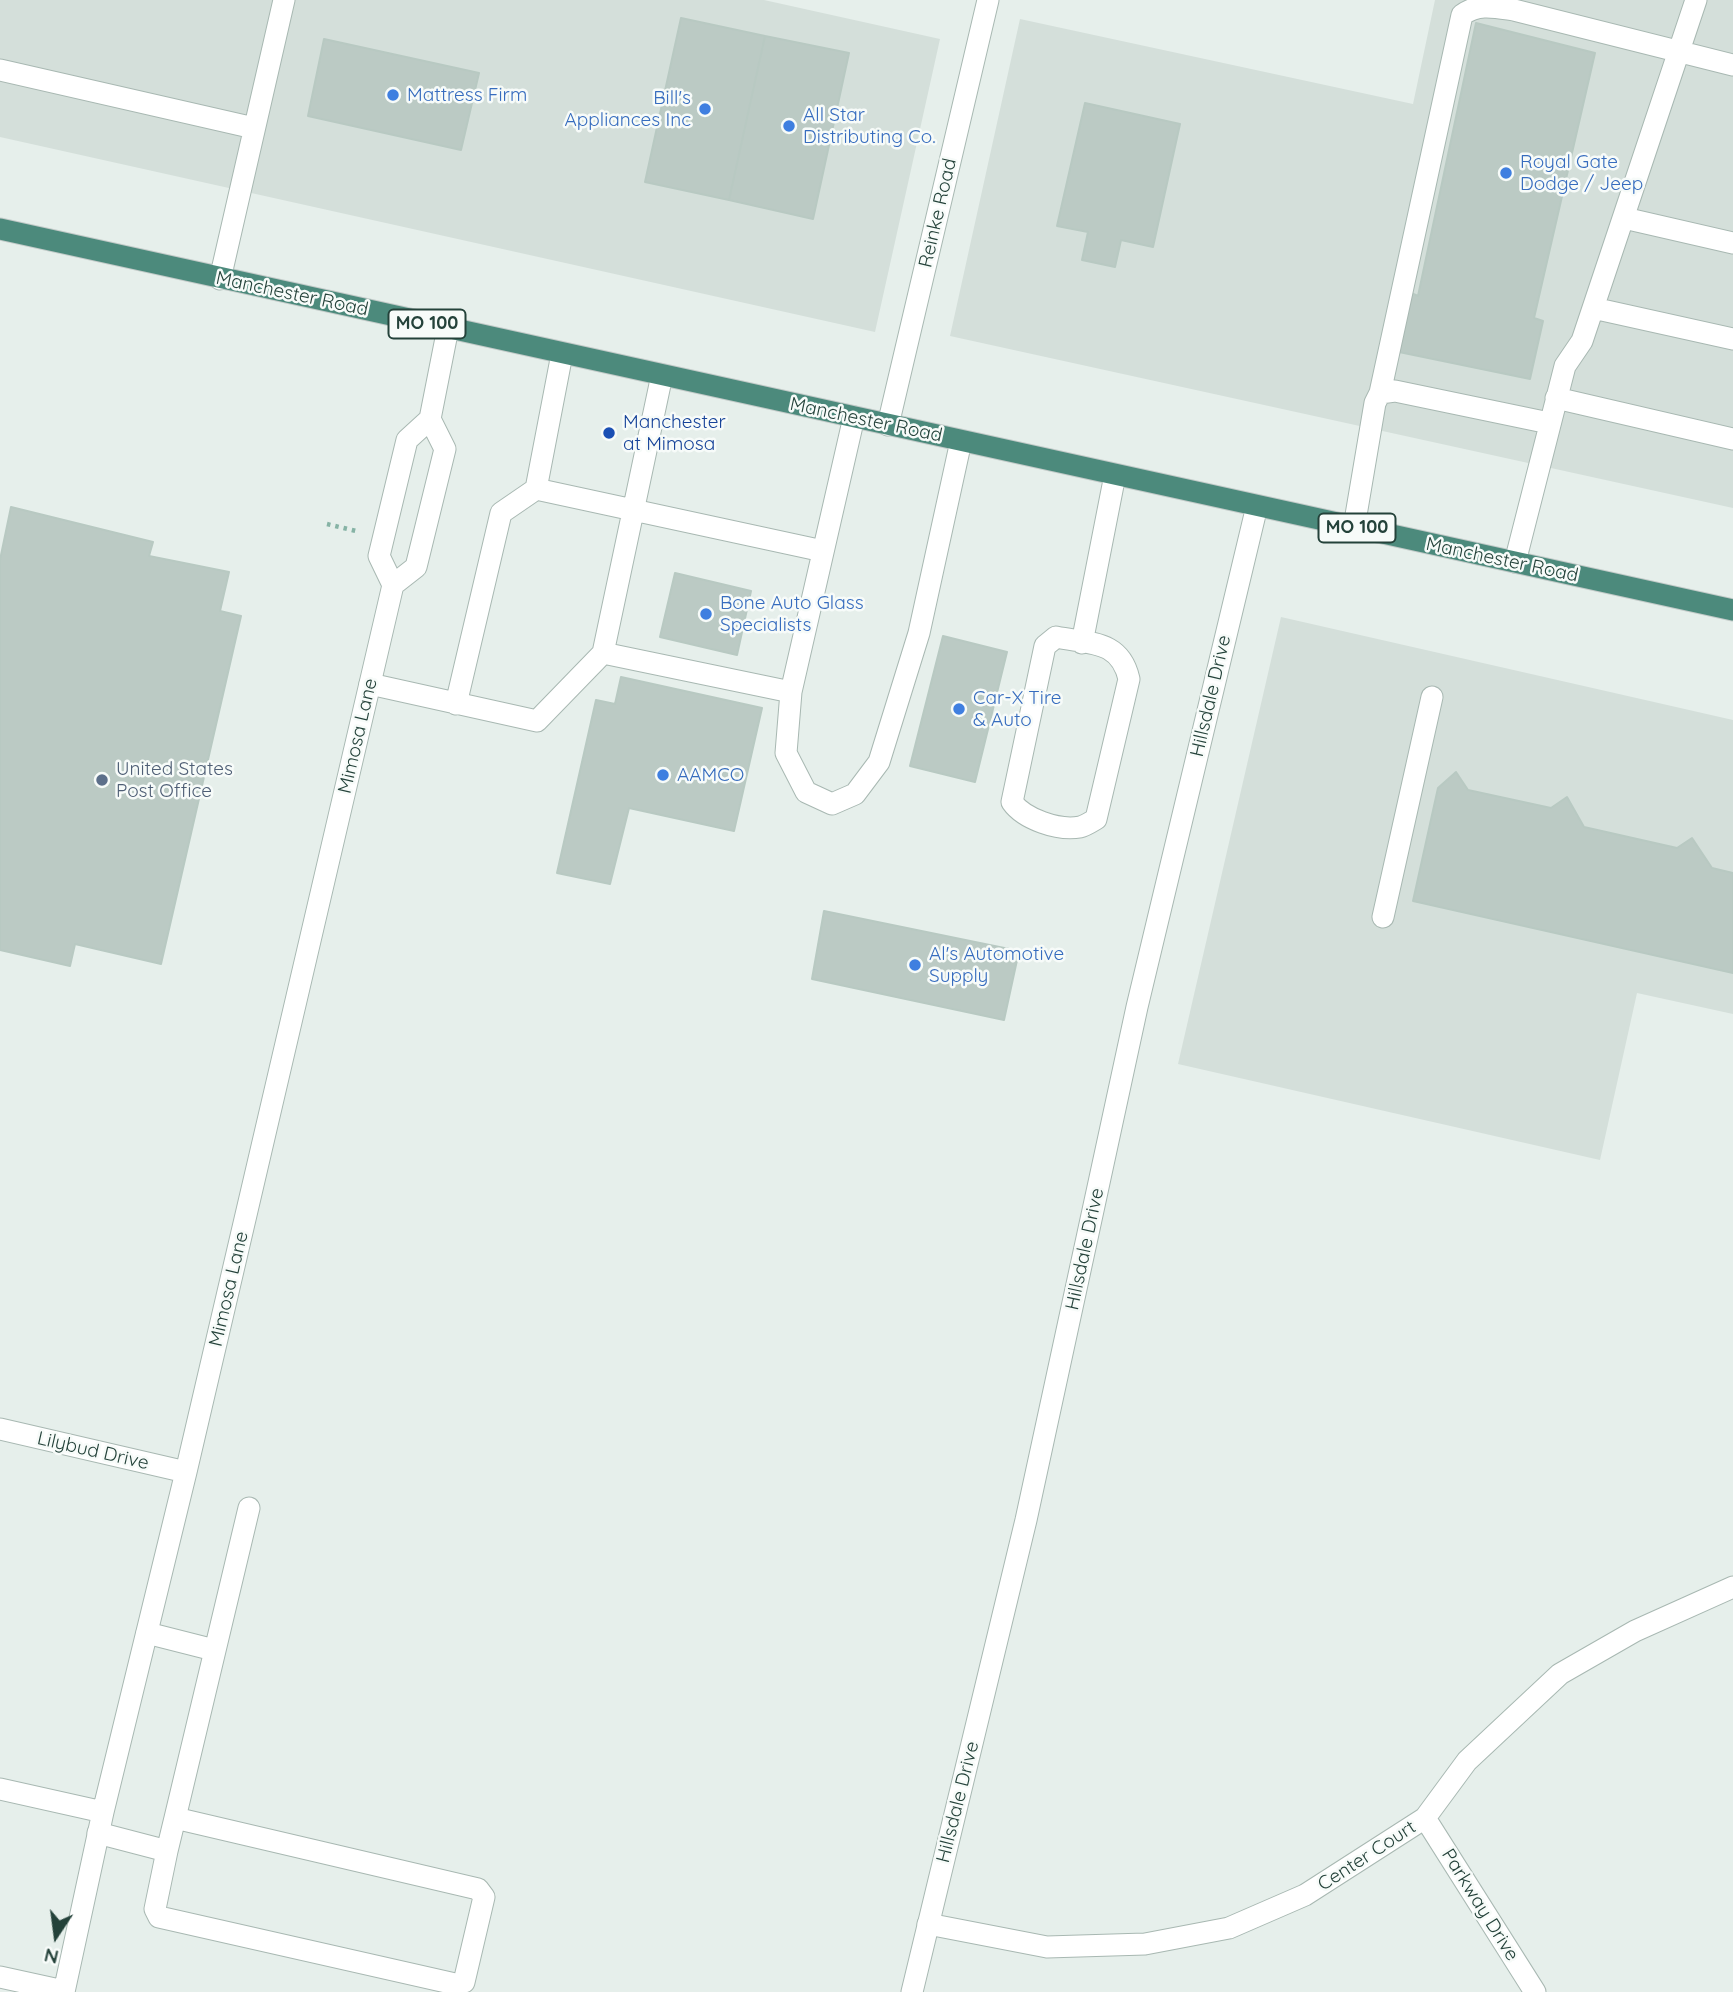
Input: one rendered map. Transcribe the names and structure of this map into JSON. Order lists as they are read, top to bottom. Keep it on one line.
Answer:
{"streets":{"highway":["Manchester Road","MO 100"],"street":["Reinke Road","Hillsdale Drive","Mimosa Lane","Lilybud Drive","Center Court","Parkway Drive"]},"crossings":[["Reinke Road","Manchester Road"],["Manchester Road","Hillsdale Drive"],["Hillsdale Drive","Center Court"],["Mimosa Lane","Lilybud Drive"],["Center Court","Parkway Drive"]],"places":["Mattress Firm","Bill's Appliances Inc","All Star Distributing Co.","Royal Gate Dodge / Jeep","Manchester at Mimosa","Bone Auto Glass Specialists","Car-X Tire & Auto","AAMCO","United States Post Office","Al's Automotive Supply"],"north":"bottom"}
